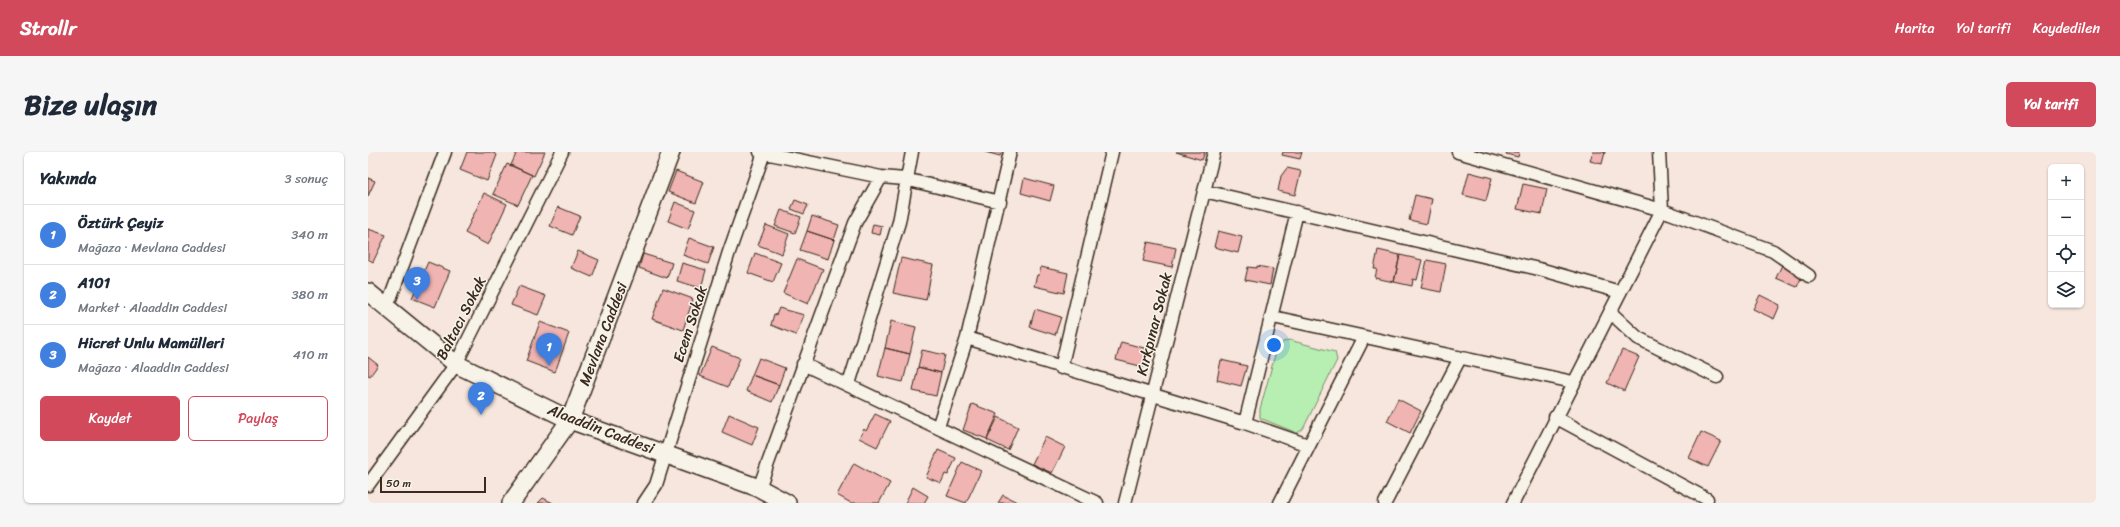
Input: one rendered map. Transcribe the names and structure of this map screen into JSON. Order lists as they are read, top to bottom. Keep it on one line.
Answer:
{"streets":{"street":["Baltacı Sokak","Ecem Sokak","Kırkpınar Sokak","Mevlana Caddesi","Alaaddin Caddesi"]},"crossings":[["Baltacı Sokak","Alaaddin Caddesi"],["Ecem Sokak","Alaaddin Caddesi"],["Mevlana Caddesi","Alaaddin Caddesi"]],"scale_bar":"50 m","page":{"header":"Strollr","nav":["Harita","Yol tarifi","Kaydedilen"],"title":"Bize ulaşın","buttons":["Yol tarifi",["Kaydet","Paylaş"]],"heading":["Yakında","3 sonuç"],"map_buttons":["+","−"],"list":[{"mark":"1","name":"Öztürk Çeyiz","note":"Mağaza · Mevlana Caddesi","value":"340 m"},{"mark":"2","name":"A101","note":"Market · Alaaddin Caddesi","value":"380 m"},{"mark":"3","name":"Hicret Unlu Mamülleri","note":"Mağaza · Alaaddin Caddesi","value":"410 m"}],"pins":["3","1","2"],"scale":"50 m"}}
